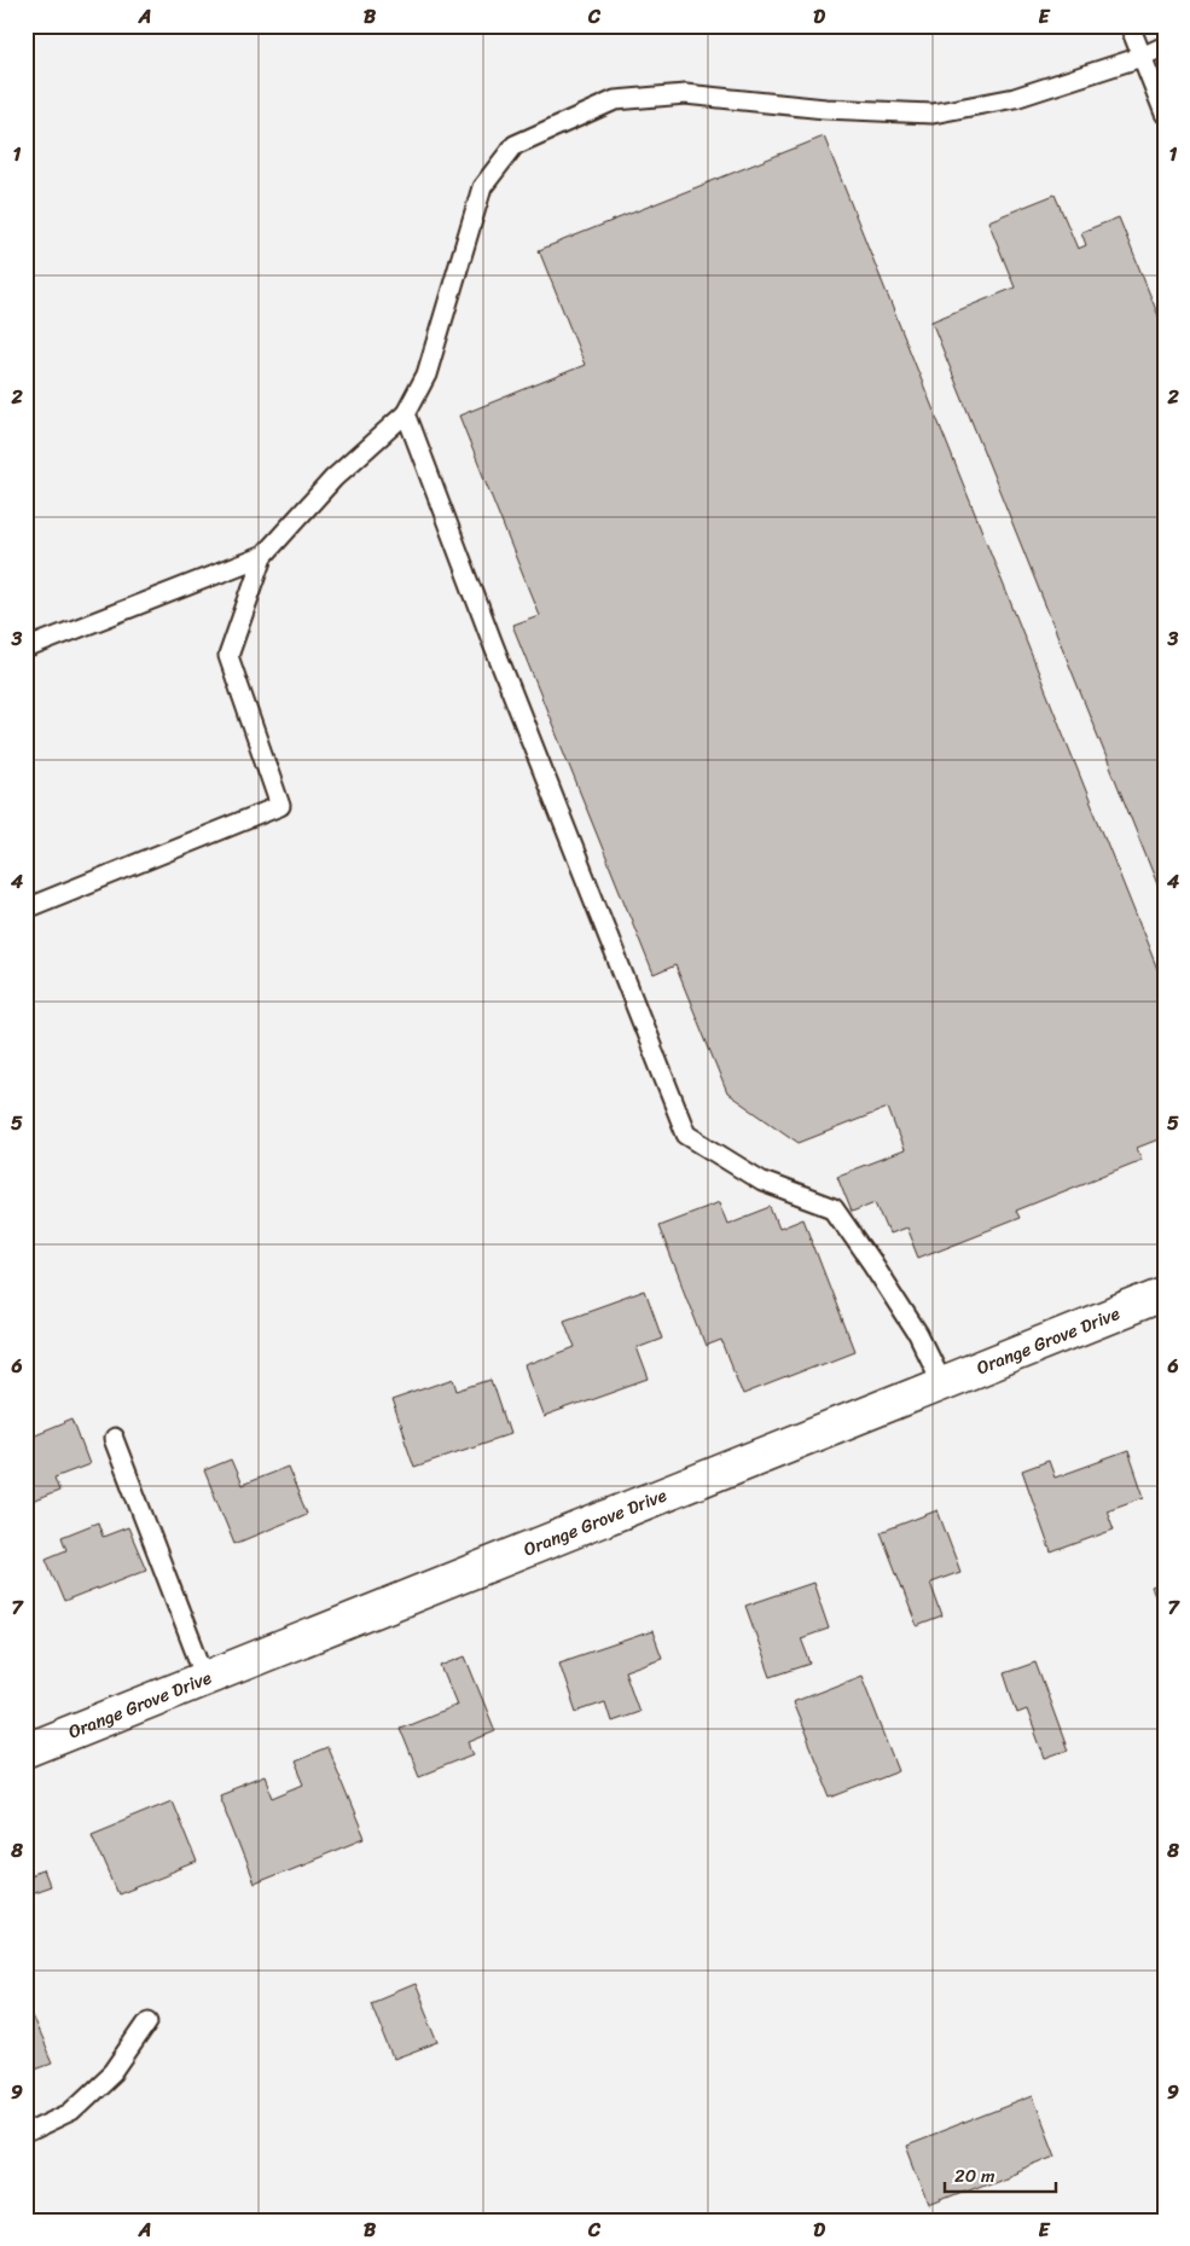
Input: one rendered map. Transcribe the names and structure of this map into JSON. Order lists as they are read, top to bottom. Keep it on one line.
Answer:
{"streets":{"street":["Orange Grove Drive"]},"scale_bar":"20 m","grid":{"columns":["A","B","C","D","E"],"rows":["1","2","3","4","5","6","7","8","9"]}}
